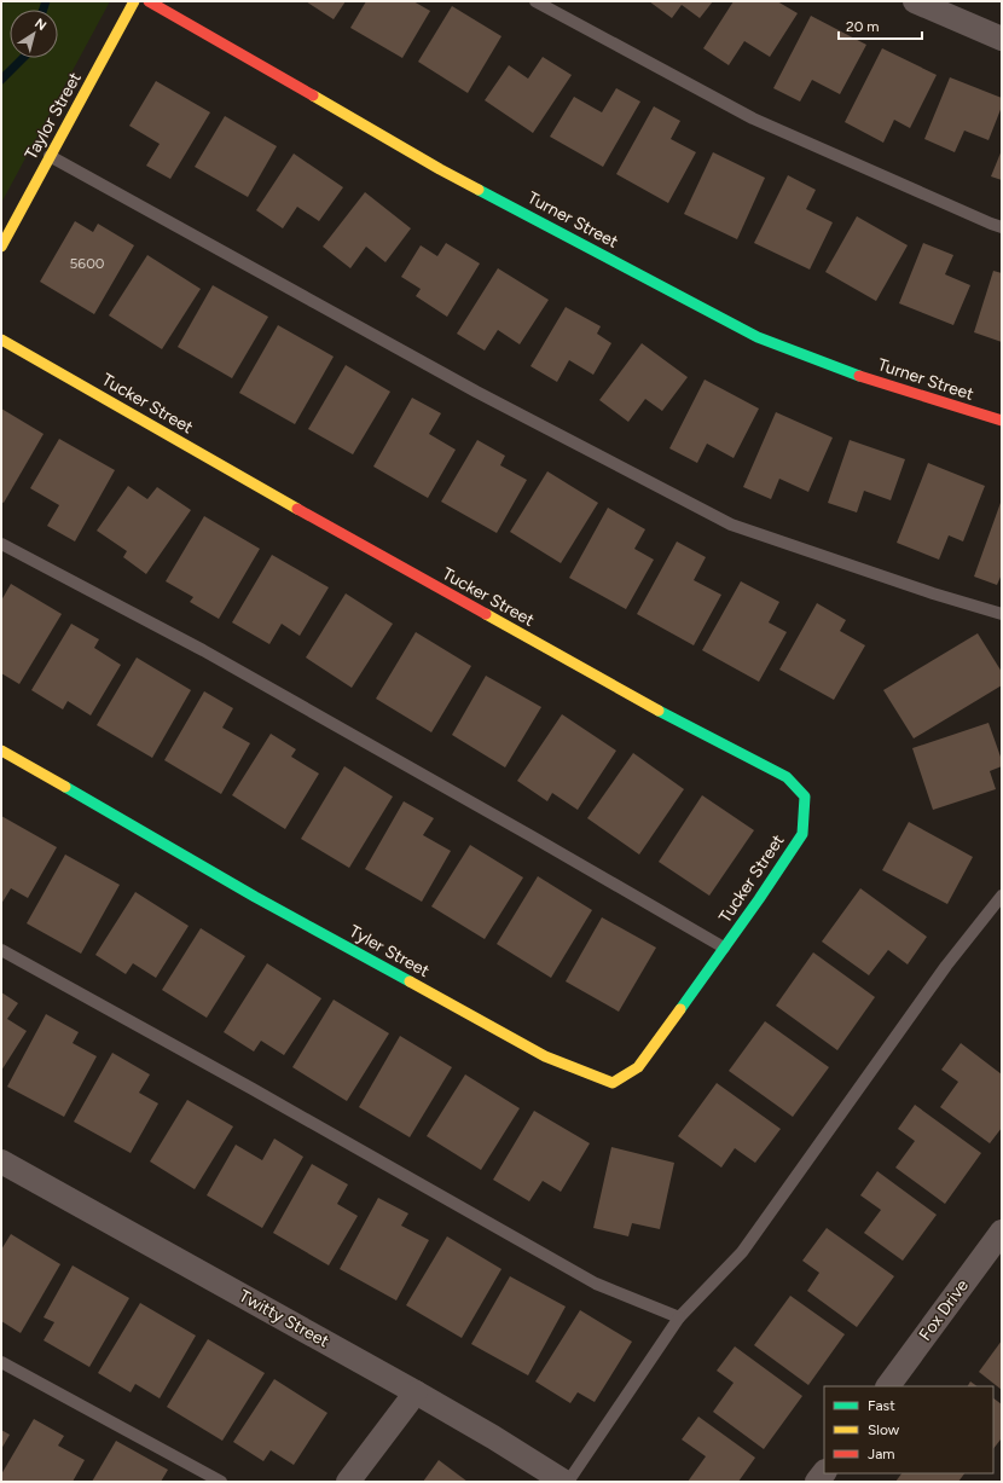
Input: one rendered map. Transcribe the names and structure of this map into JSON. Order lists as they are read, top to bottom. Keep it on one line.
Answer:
{"streets":{"street":["Taylor Street","Turner Street","Tucker Street","Tyler Street","Fox Drive","Twitty Street"]},"crossings":[["Tucker Street","Tyler Street"]],"house_numbers":["5600"],"legend":["Fast","Slow","Jam"],"scale_bar":"20 m","north":"top right"}
